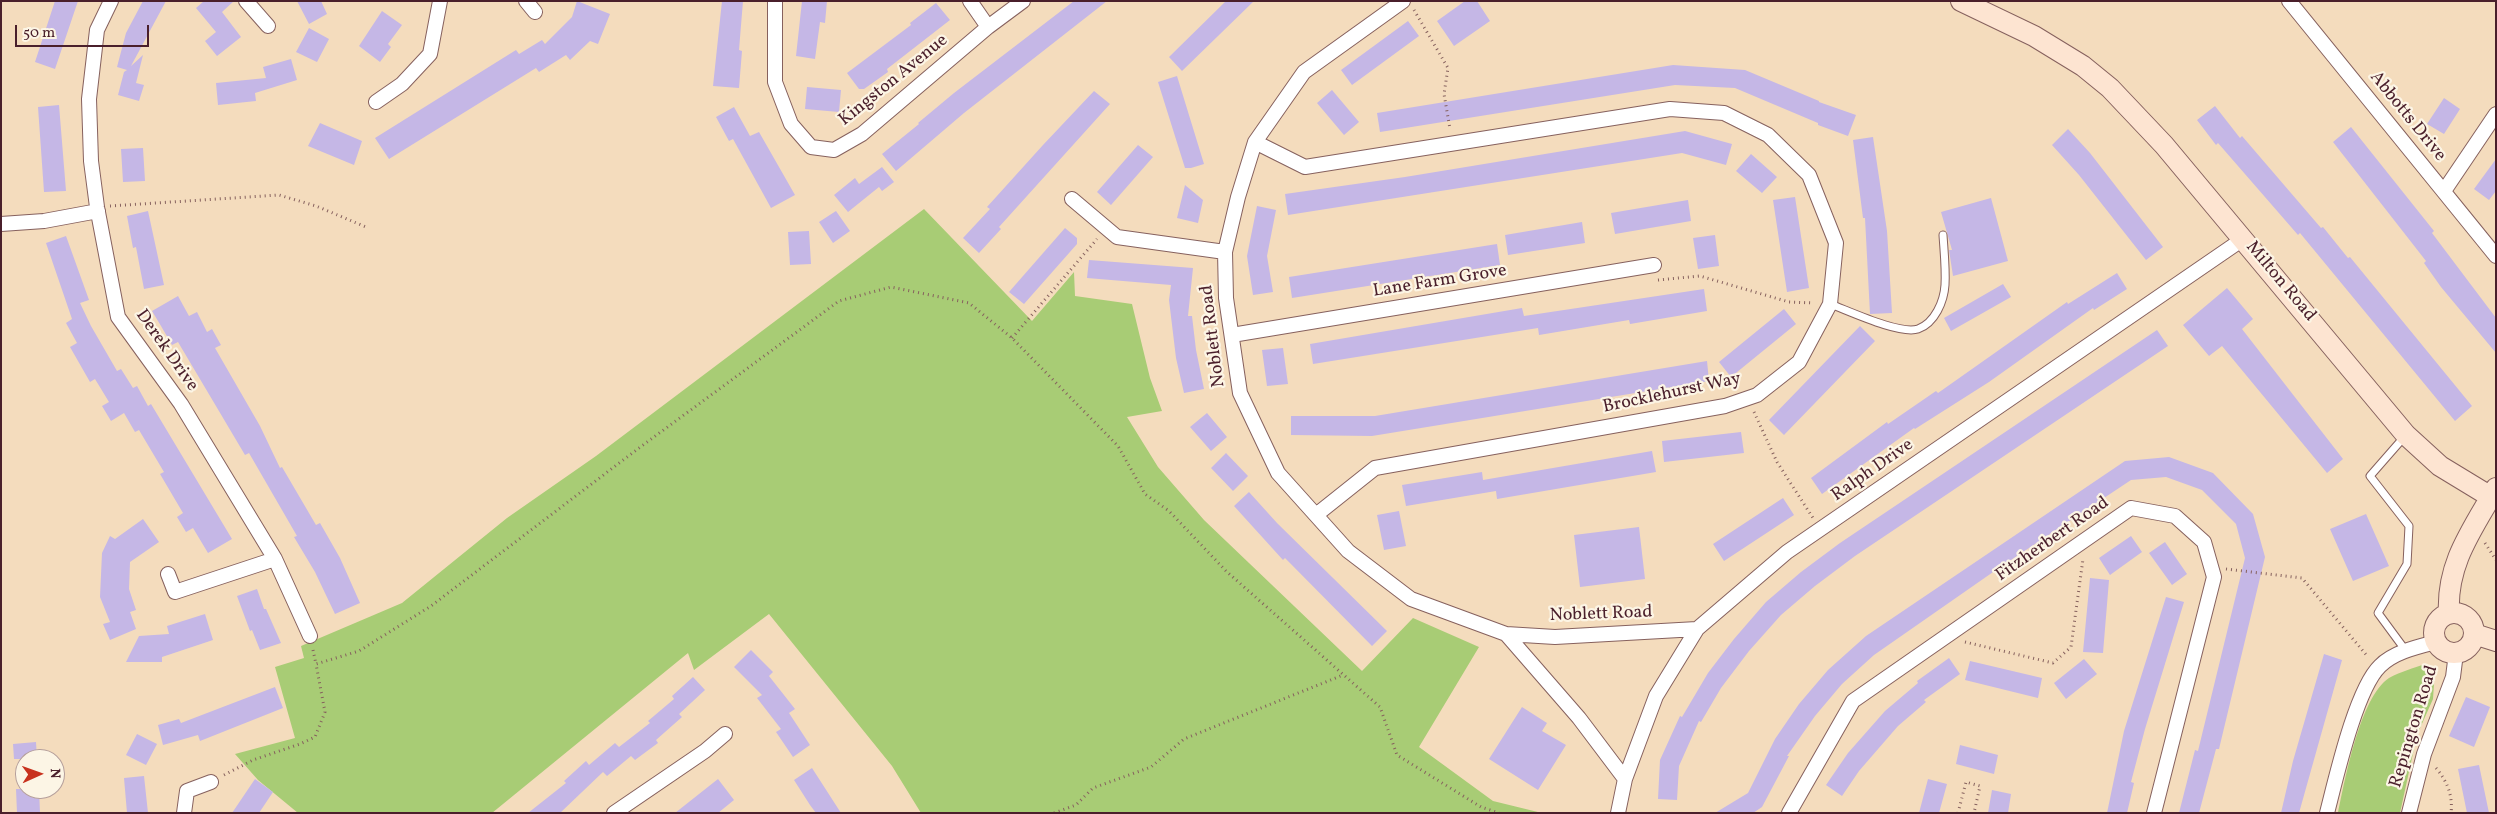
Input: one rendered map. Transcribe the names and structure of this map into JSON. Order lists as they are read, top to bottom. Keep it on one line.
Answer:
{"streets":{"street":["Kingston Avenue","Abbotts Drive","Lane Farm Grove","Milton Road","Noblett Road","Derek Drive","Brocklehurst Way","Ralph Drive","Fitzherbert Road","Repington Road"]},"crossings":[["Lane Farm Grove","Noblett Road"],["Milton Road","Ralph Drive"],["Milton Road","Repington Road"],["Noblett Road","Brocklehurst Way"],["Noblett Road","Ralph Drive"]],"scale_bar":"50 m","north":"right"}
